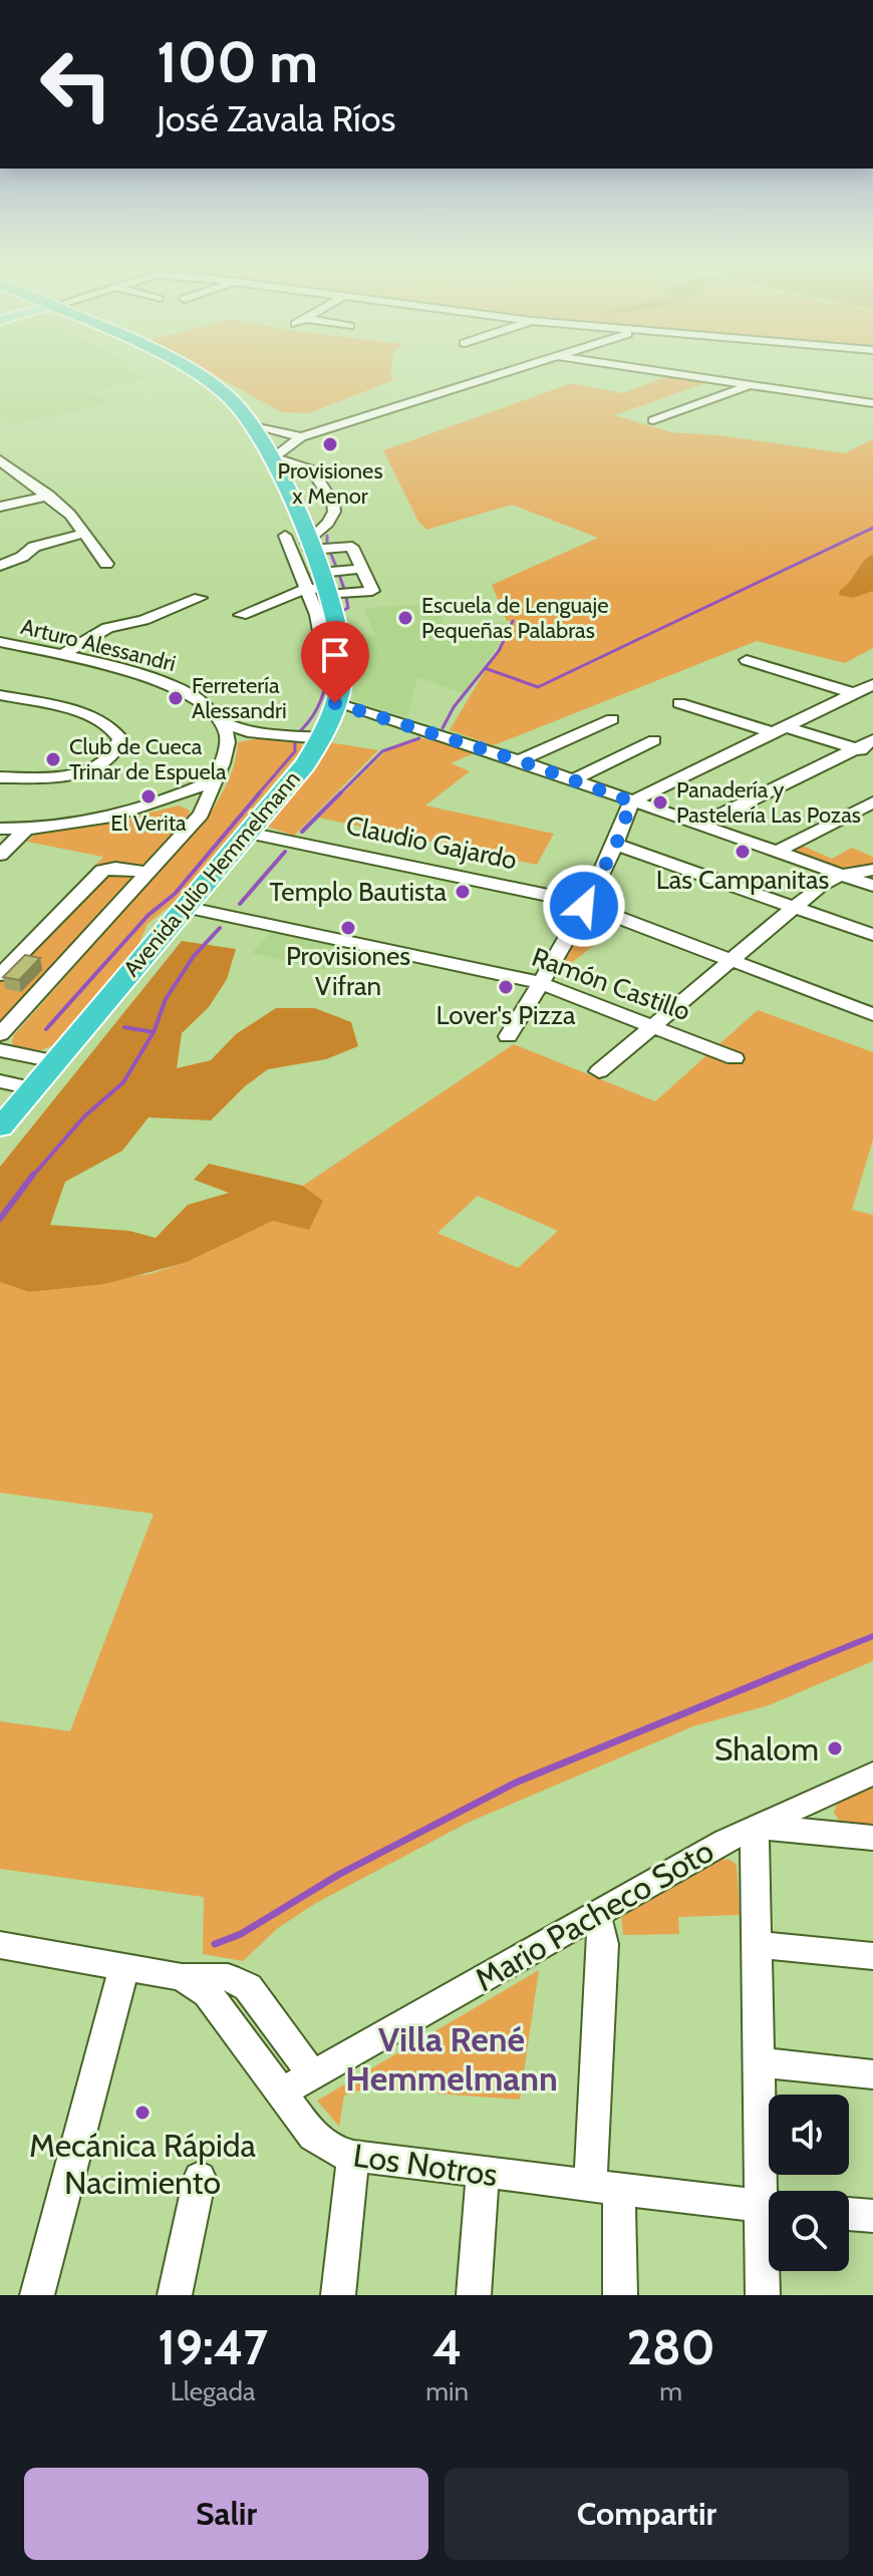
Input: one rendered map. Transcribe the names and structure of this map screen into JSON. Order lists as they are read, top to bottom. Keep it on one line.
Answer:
{"streets":{"highway":["Avenida Julio Hemmelmann"],"street":["Arturo Alessandri","Claudio Gajardo","Ramón Castillo","Mario Pacheco Soto","Los Notros"]},"crossings":[["Claudio Gajardo","Avenida Julio Hemmelmann"],["Avenida Julio Hemmelmann","Ramón Castillo"],["Mario Pacheco Soto","Los Notros"]],"districts":["Villa René Hemmelmann"],"places":["Provisiones x Menor","Escuela de Lenguaje Pequeñas Palabras","Ferretería Alessandri","Club de Cueca Trinar de Espuela","El Verita","Panadería y Pastelería Las Pozas","Las Campanitas","Templo Bautista","Provisiones Vifran","Lover's Pizza","Shalom","Mecánica Rápida Nacimiento"],"page":{"turn":["100 m","José Zavala Ríos"],"eta":["19:47","Llegada","4","min","280","m"],"buttons":["Salir","Compartir"]}}
